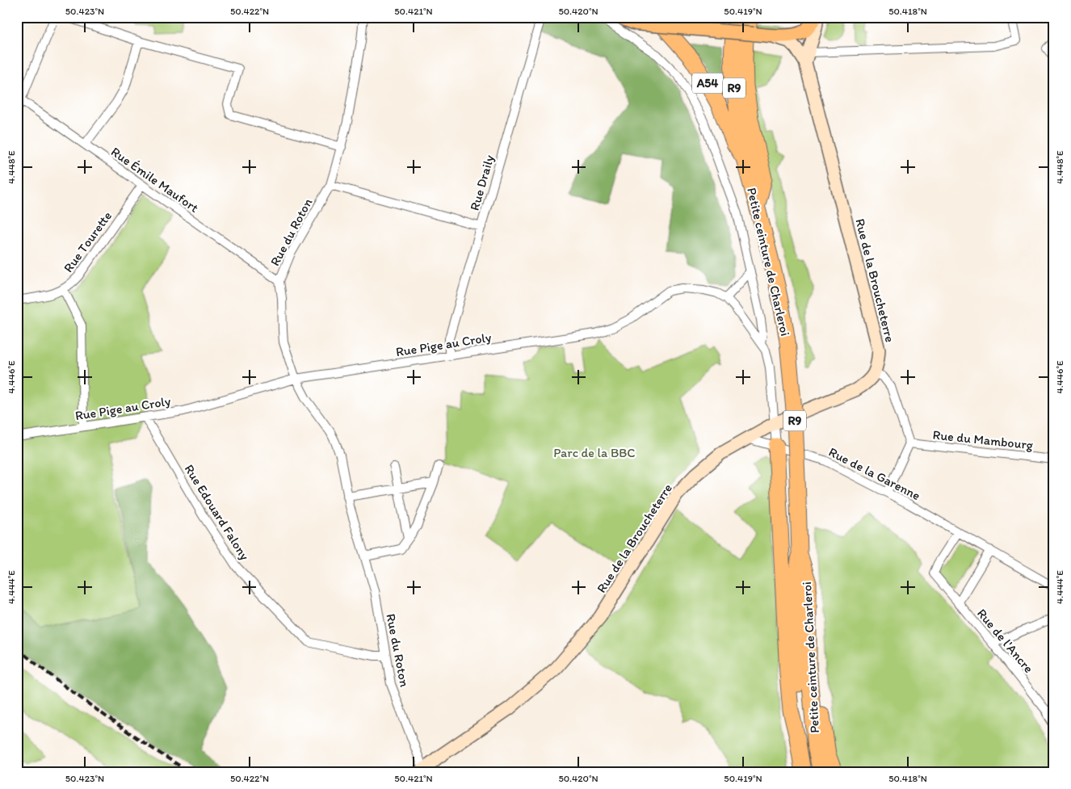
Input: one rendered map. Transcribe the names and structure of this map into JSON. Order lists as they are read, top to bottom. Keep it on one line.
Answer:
{"streets":{"highway":["A54","R9","Petite ceinture de Charleroi"],"main road":["Rue de la Broucheterre"],"street":["Rue Émile Maufort","Rue Draily","Rue du Roton","Rue Tourette","Rue Pige au Croly","Rue du Mambourg","Rue de la Garenne","Rue Edouard Falony","Rue de l'Ancre"]},"crossings":[["A54","Petite ceinture de Charleroi"],["Rue Émile Maufort","Rue du Roton"],["Rue Émile Maufort","Rue Tourette"],["Rue Draily","Rue Pige au Croly"],["Rue du Roton","Rue de la Broucheterre"],["Rue du Roton","Rue Pige au Croly"],["Rue du Roton","Rue Edouard Falony"],["Rue de la Broucheterre","Rue Pige au Croly"],["Rue de la Broucheterre","Rue de la Garenne"],["Rue Pige au Croly","Rue de la Garenne"],["Rue Pige au Croly","Rue Edouard Falony"]],"parks":["Parc de la BBC"],"coordinates":["50.423°N","50.422°N","50.421°N","50.420°N","50.419°N","50.418°N","4.448°E","4.446°E","4.444°E"]}
